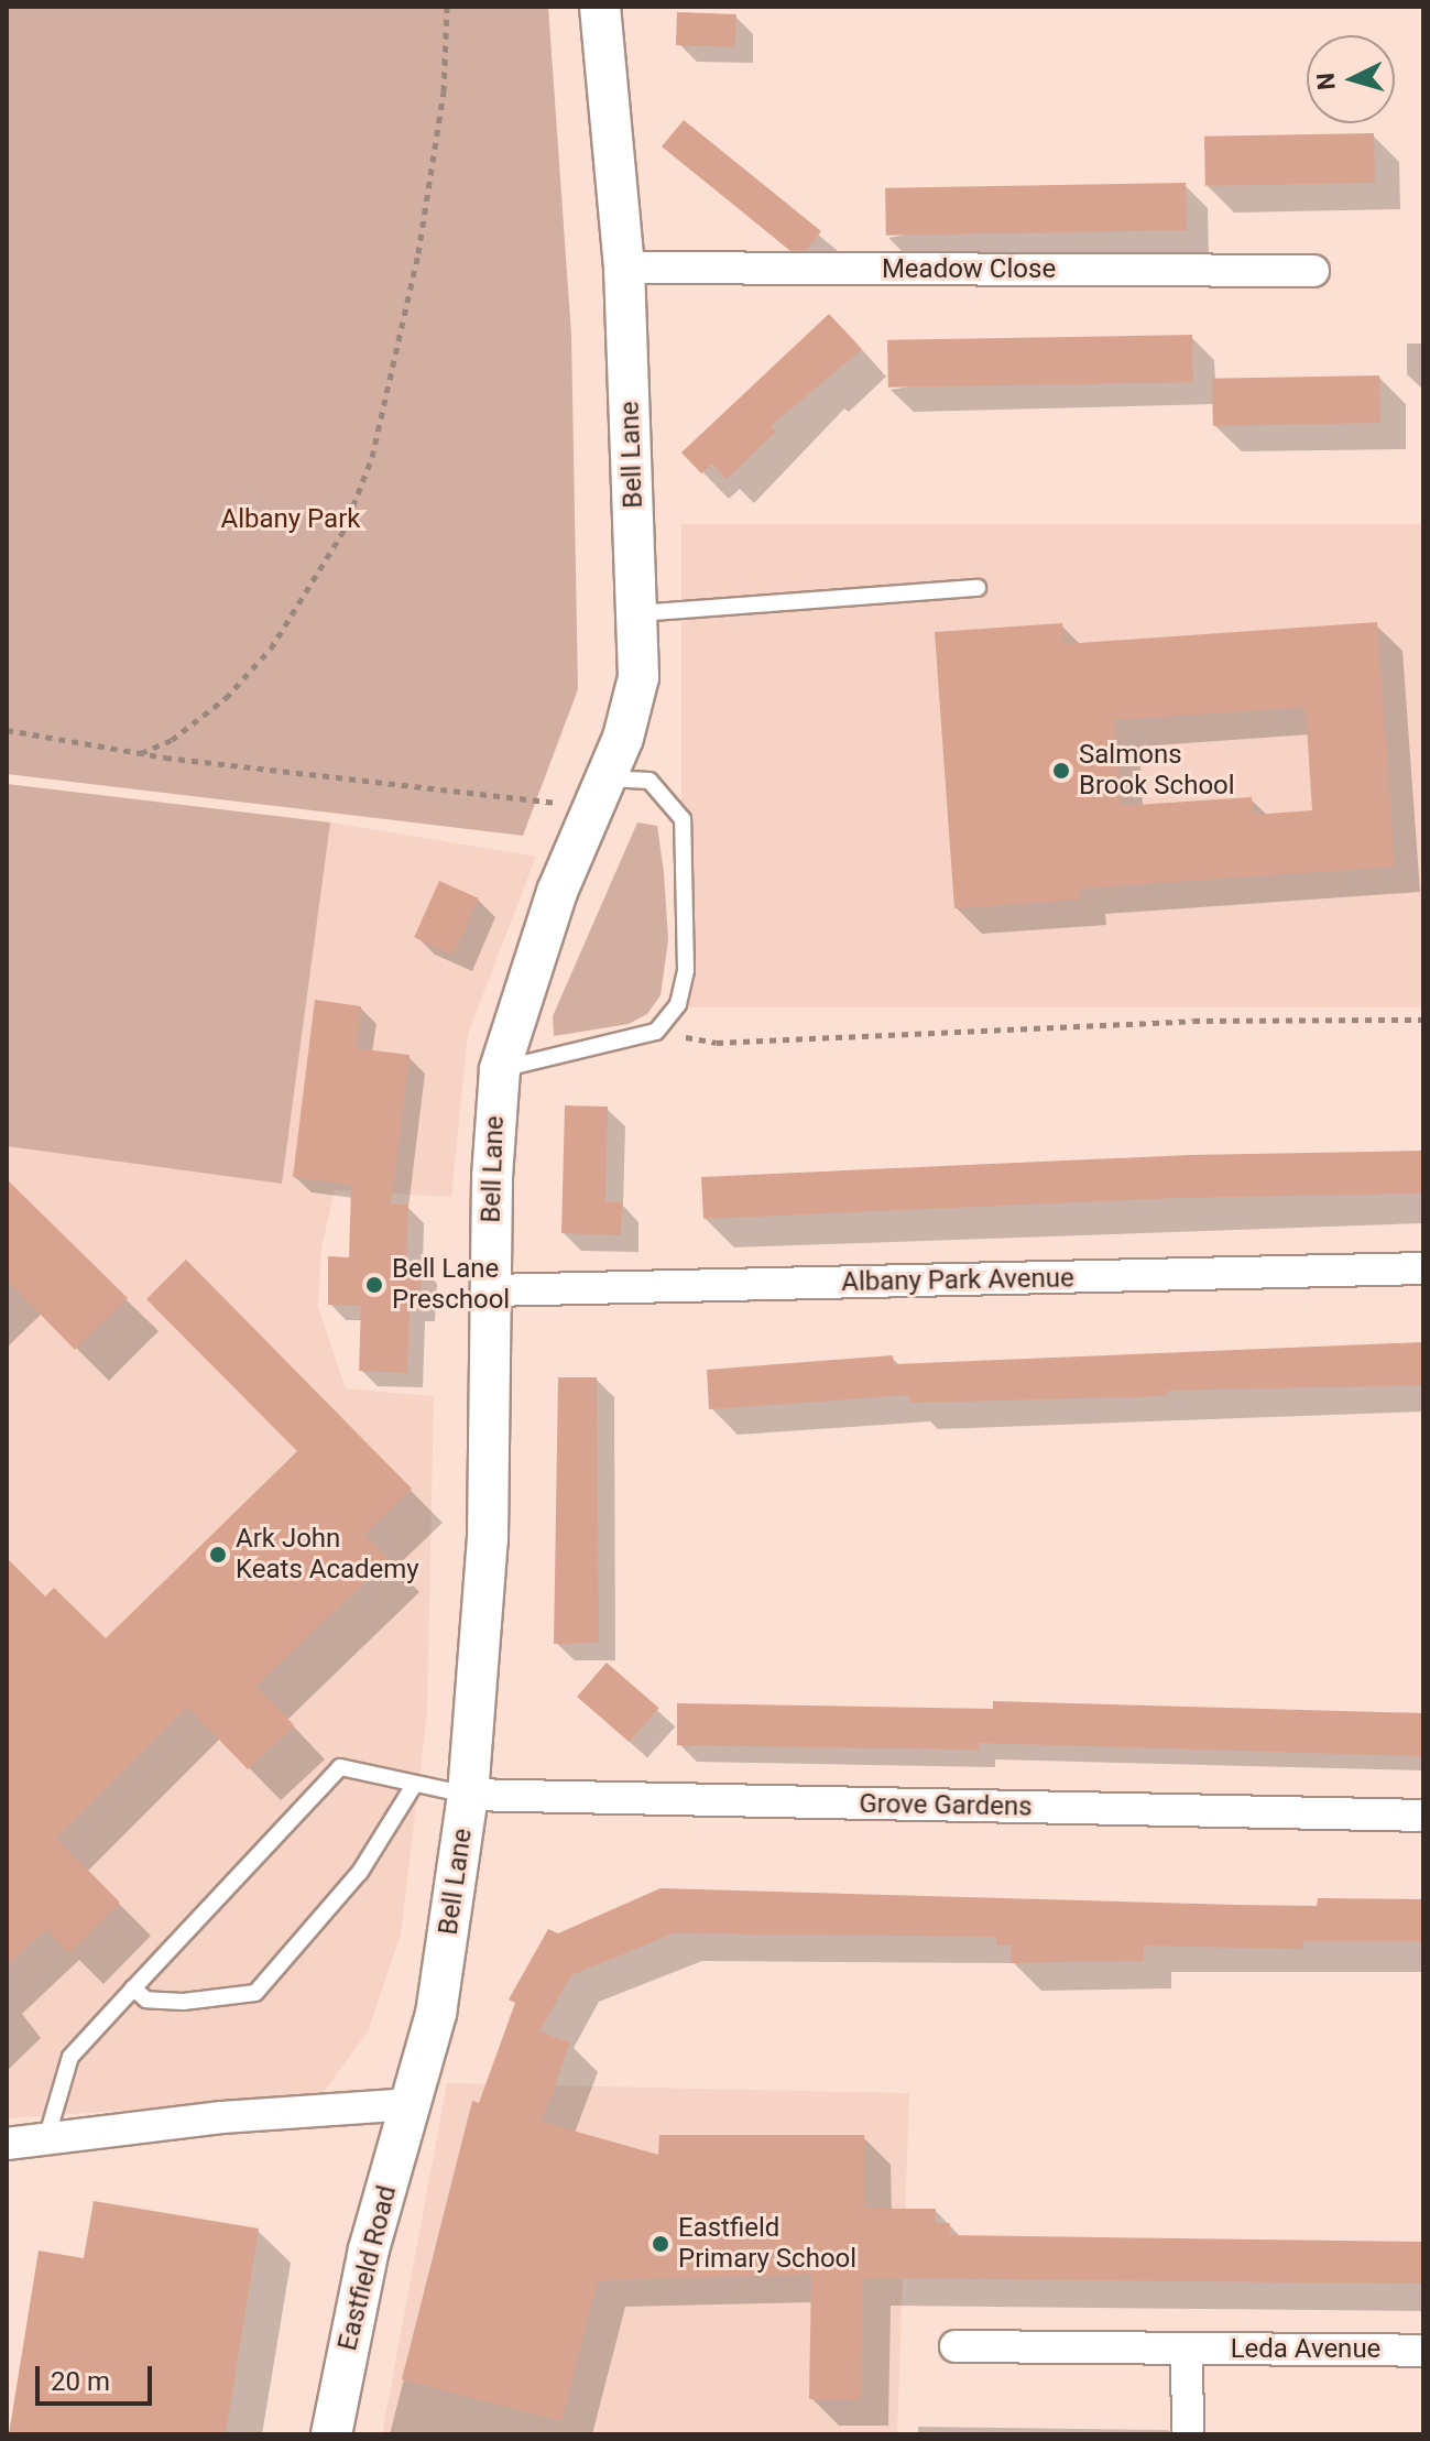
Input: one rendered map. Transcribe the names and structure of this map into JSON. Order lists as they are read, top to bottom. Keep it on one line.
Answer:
{"streets":{"street":["Meadow Close","Bell Lane","Albany Park Avenue","Grove Gardens","Eastfield Road","Leda Avenue"]},"crossings":[["Meadow Close","Bell Lane"],["Bell Lane","Albany Park Avenue"],["Bell Lane","Grove Gardens"],["Bell Lane","Eastfield Road"]],"parks":["Albany Park"],"places":["Salmons Brook School","Bell Lane Preschool","Ark John Keats Academy","Eastfield Primary School"],"scale_bar":"20 m","north":"left"}
